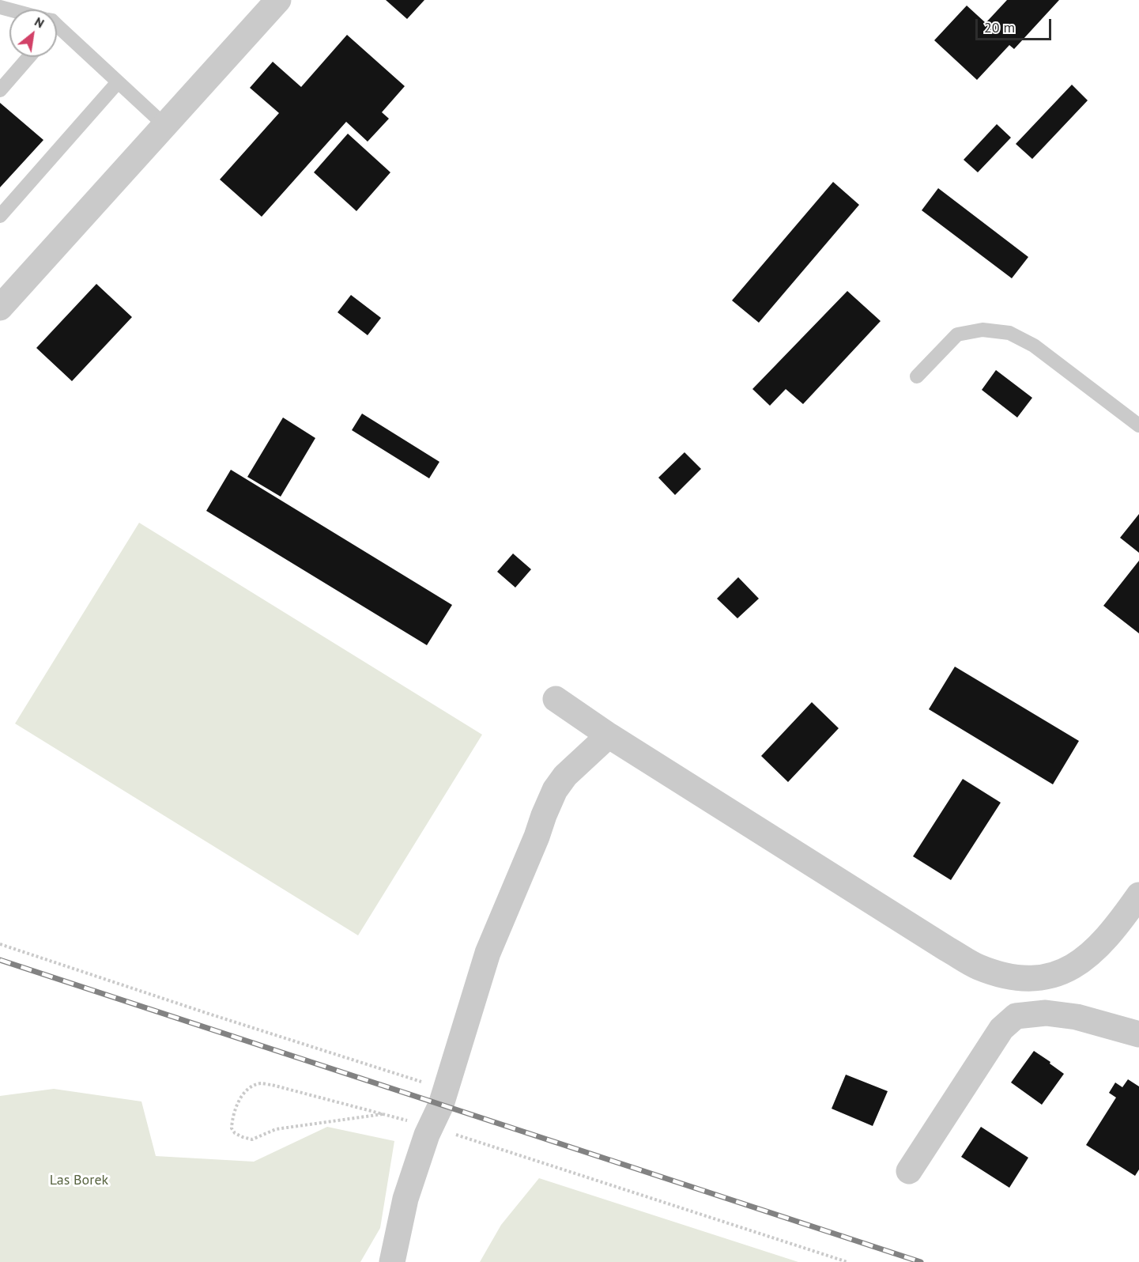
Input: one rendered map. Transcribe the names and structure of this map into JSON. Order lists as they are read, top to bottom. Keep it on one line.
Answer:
{"parks":["Las Borek"],"scale_bar":"20 m","north":"top right"}
